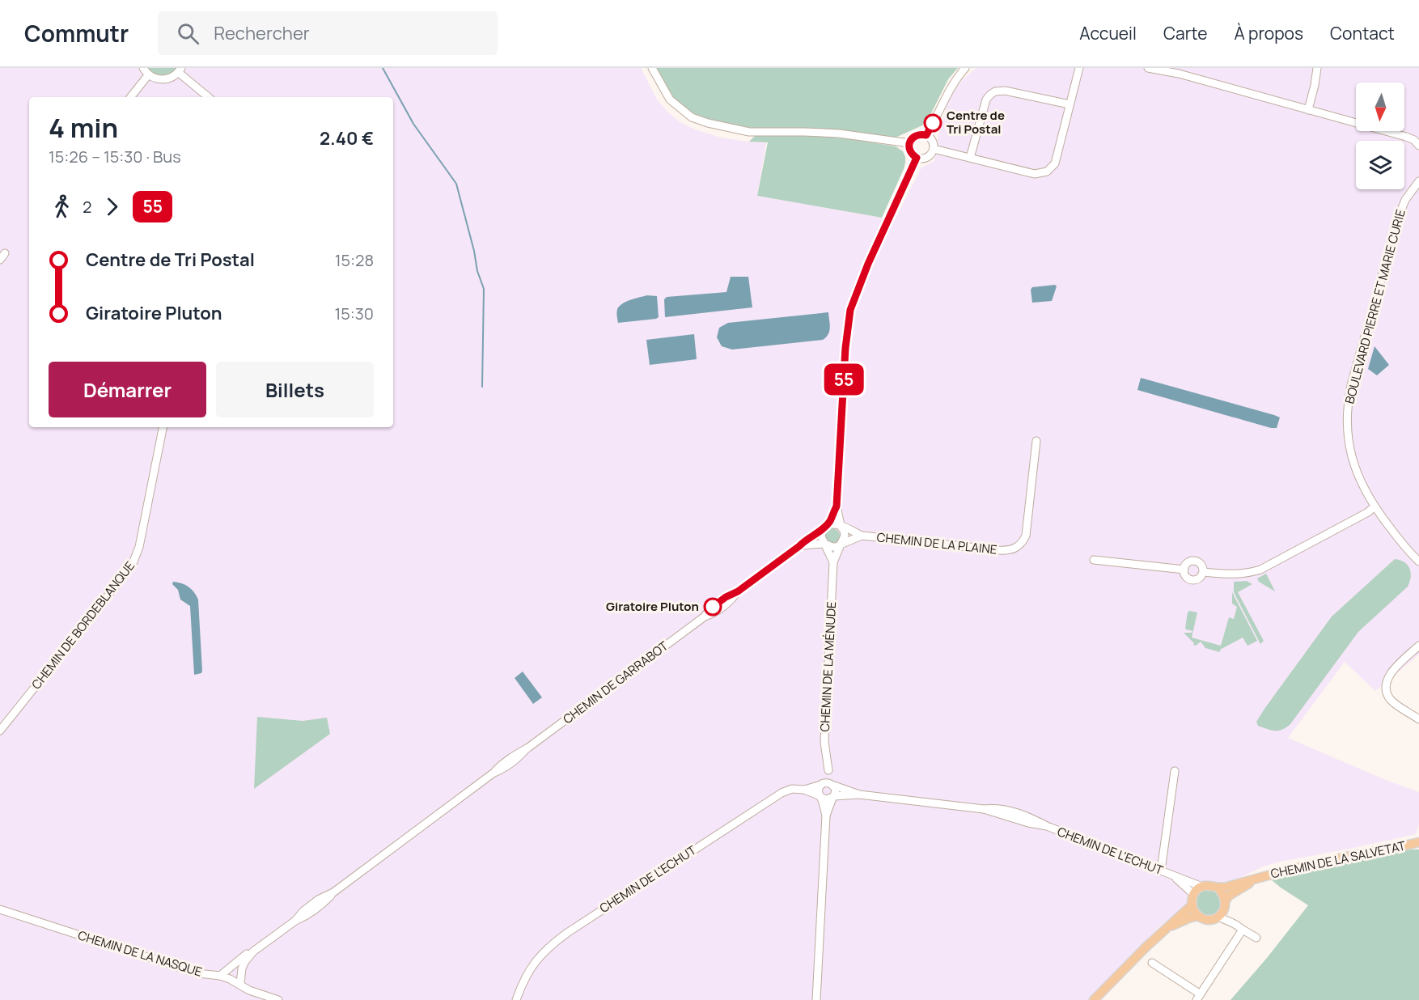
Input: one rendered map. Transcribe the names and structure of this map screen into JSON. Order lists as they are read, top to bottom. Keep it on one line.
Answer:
{"streets":{"main road":["CHEMIN DE LA SALVETAT"],"street":["BOULEVARD PIERRE ET MARIE CURIE","CHEMIN DE LA PLAINE","CHEMIN DE BORDEBLANQUE","CHEMIN DE LA MÉNUDE","CHEMIN DE GARRABOT","CHEMIN DE L'ECHUT","CHEMIN DE LA NASQUE"]},"crossings":[["CHEMIN DE LA PLAINE","CHEMIN DE LA MÉNUDE"],["CHEMIN DE LA PLAINE","CHEMIN DE GARRABOT"],["CHEMIN DE LA MÉNUDE","CHEMIN DE GARRABOT"],["CHEMIN DE LA MÉNUDE","CHEMIN DE L'ECHUT"],["CHEMIN DE GARRABOT","CHEMIN DE LA NASQUE"],["CHEMIN DE L'ECHUT","CHEMIN DE LA SALVETAT"]],"places":["Centre de Tri Postal","Giratoire Pluton"],"lines":["bus line 55"],"north":"bottom","page":{"header":"Commutr","search":"Rechercher","nav":["Accueil","Carte","À propos","Contact"],"on_map":"55","heading":["4 min","15:26 – 15:30 · Bus","2.40 €"],"legs":["2","55"],"list":[{"name":"Centre de Tri Postal","value":"15:28"},{"name":"Giratoire Pluton","value":"15:30"}],"buttons":["Démarrer","Billets"]}}
